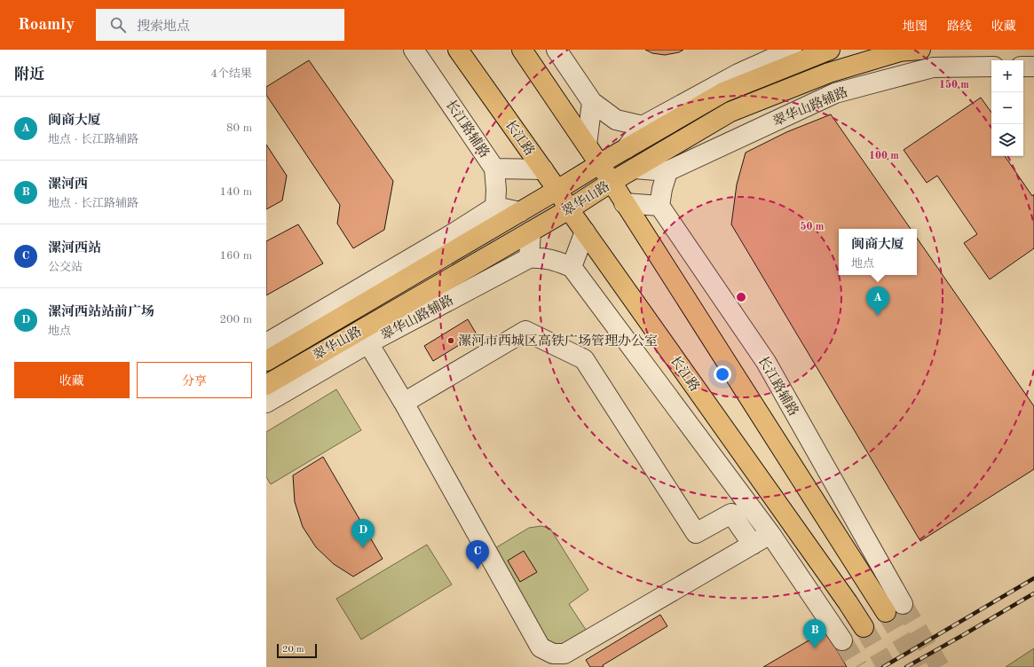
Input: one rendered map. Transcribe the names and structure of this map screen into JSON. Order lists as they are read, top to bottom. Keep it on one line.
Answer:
{"streets":{"main road":["长江路","翠华山路"],"street":["翠华山路辅路","长江路辅路"]},"crossings":[["翠华山路辅路","翠华山路"],["长江路辅路","长江路"],["长江路","翠华山路"]],"places":["漯河市西城区高铁广场管理办公室"],"scale_bar":"20 m","page":{"header":"Roamly","search":"搜索地点","nav":["地图","路线","收藏"],"heading":["附近","4个结果"],"map_buttons":["+","−"],"list":[{"mark":"A","name":"闽商大厦","note":"地点 · 长江路辅路","value":"80 m"},{"mark":"B","name":"漯河西","note":"地点 · 长江路辅路","value":"140 m"},{"mark":"C","name":"漯河西站","note":"公交站","value":"160 m"},{"mark":"D","name":"漯河西站站前广场","note":"地点","value":"200 m"}],"popup":["闽商大厦","地点"],"pins":["A","D","C","B"],"buttons":["收藏","分享"],"scale":"20 m"},"rings":["150 m","100 m","50 m"]}
